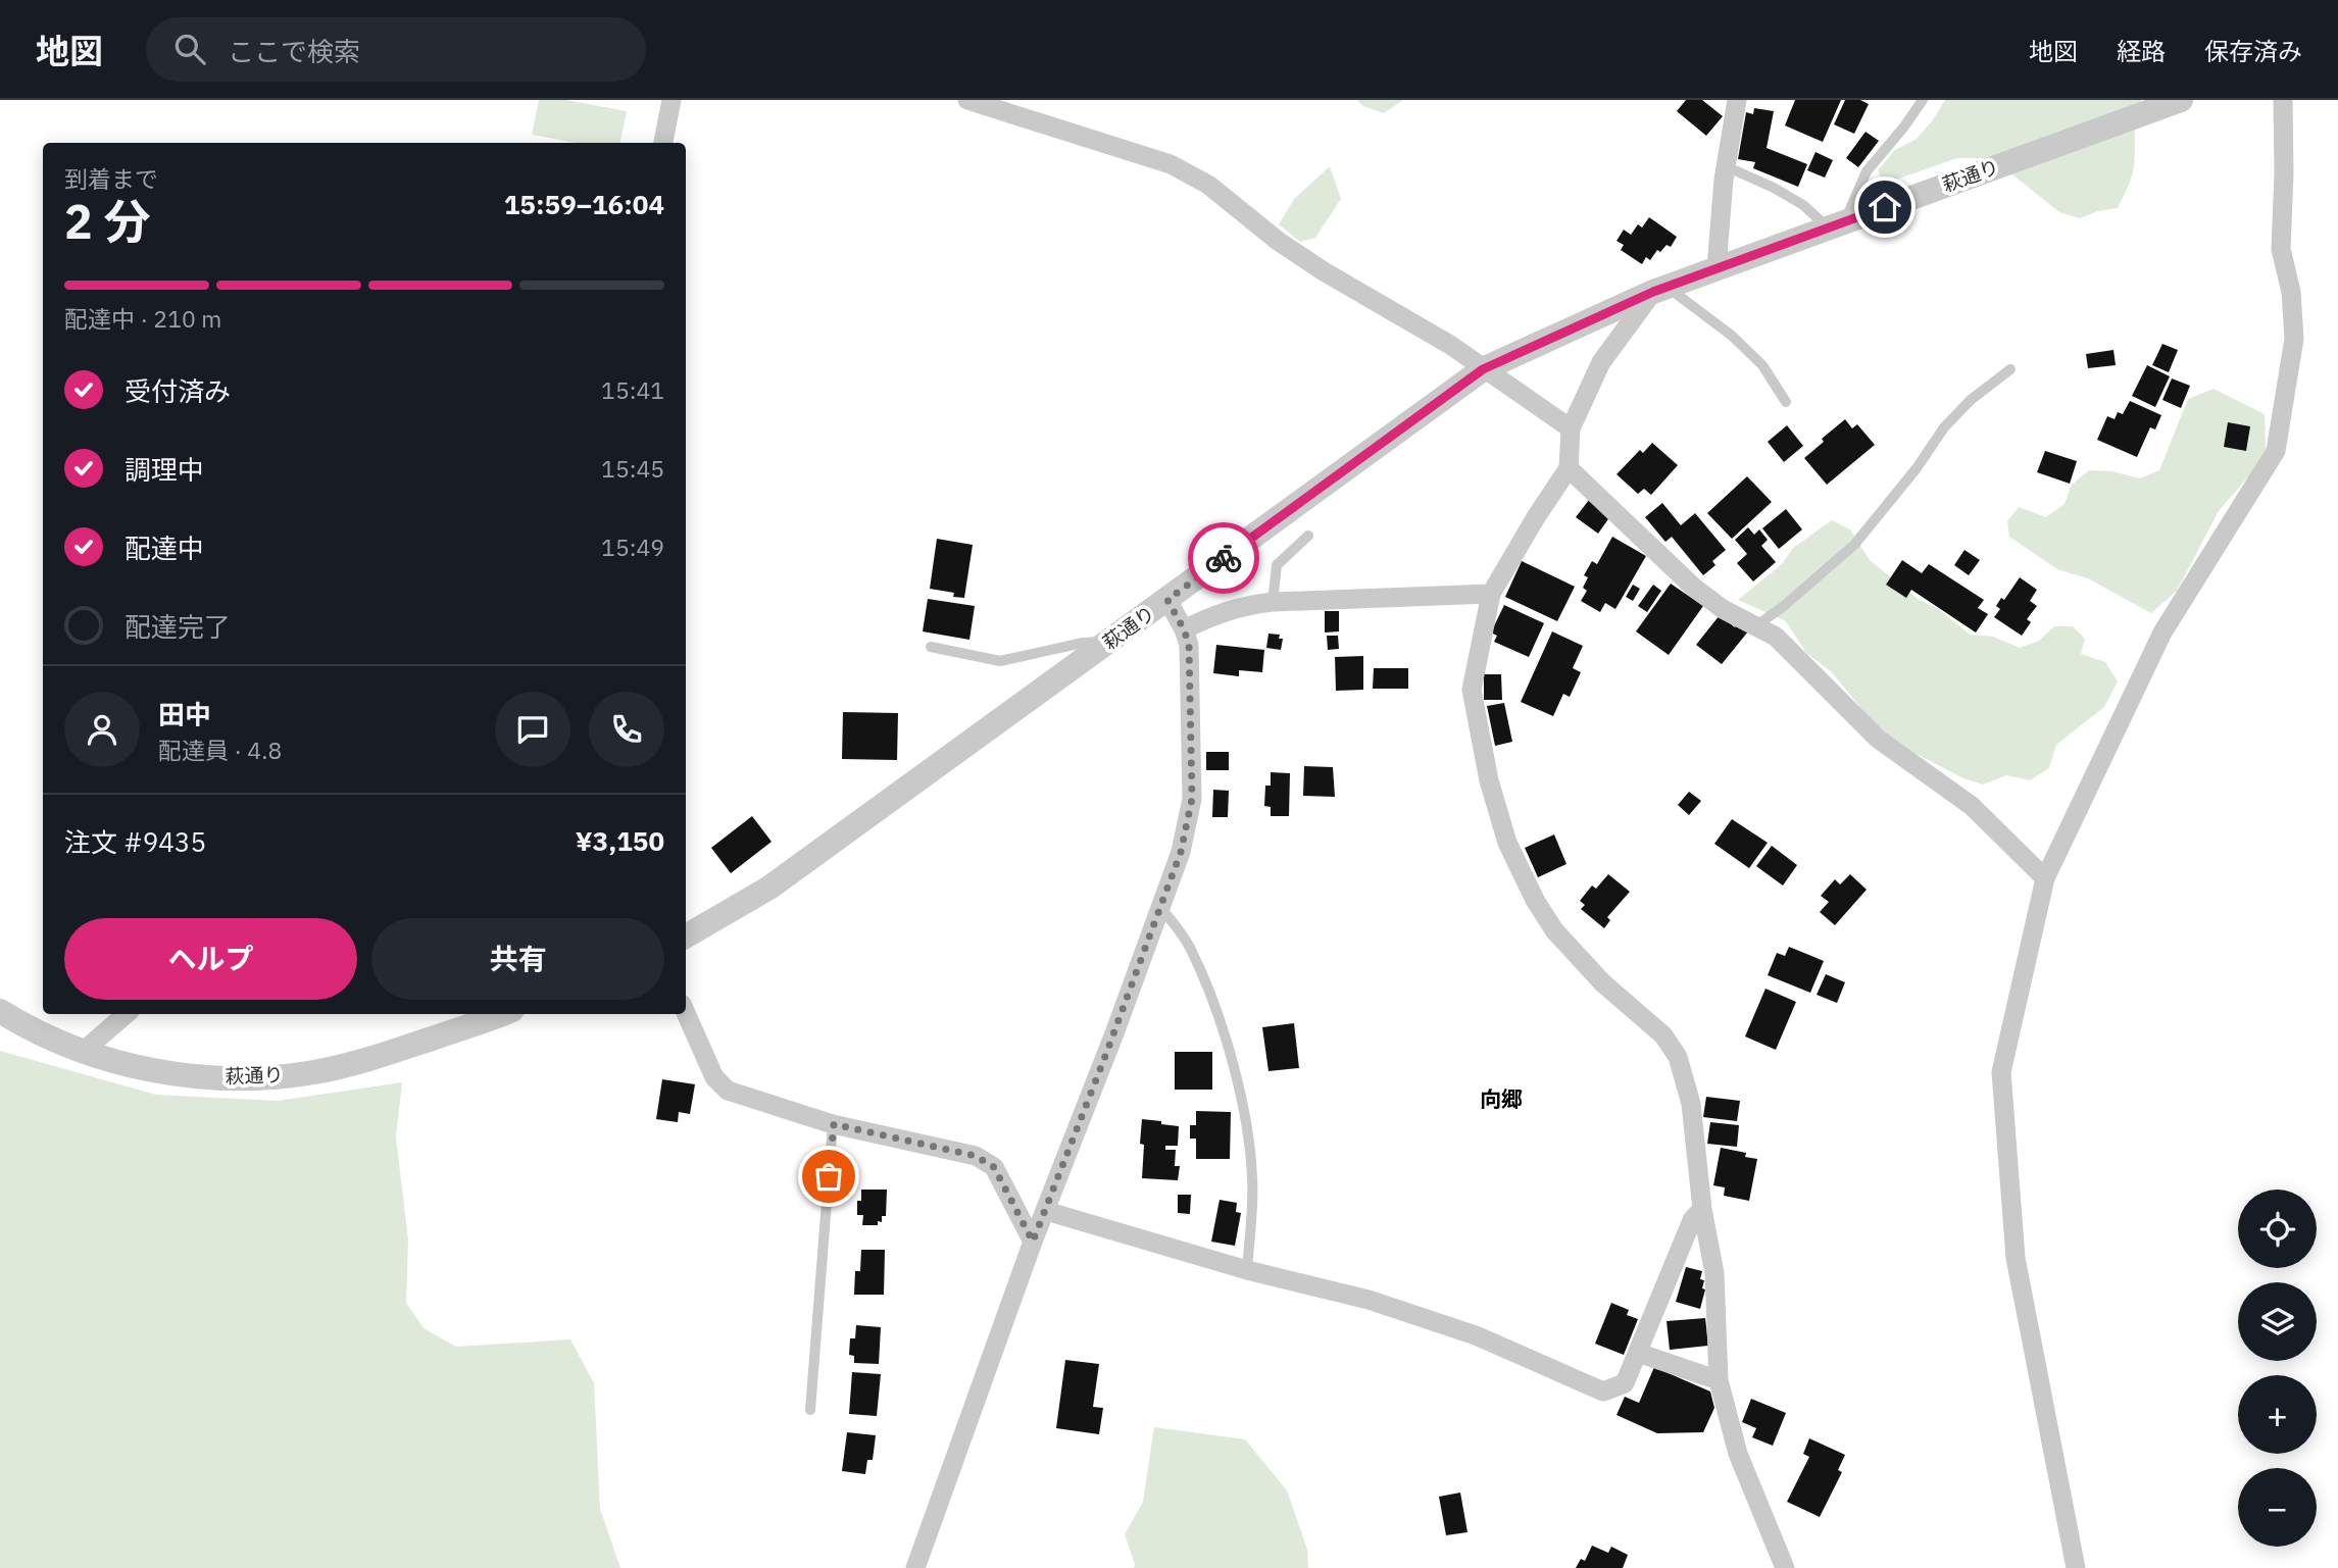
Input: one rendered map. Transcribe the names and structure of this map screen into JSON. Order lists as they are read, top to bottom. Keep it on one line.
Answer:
{"streets":{"street":["萩通り"]},"districts":["向郷"],"page":{"header":"地図","search":"ここで検索","nav":["地図","経路","保存済み"],"heading":["2 分","到着まで","15:59–16:04"],"panel":["田中","配達員 · 4.8","注文 #9435","¥3,150"],"bar":"配達中 · 210 m","list":[["受付済み","15:41"],["調理中","15:45"],["配達中","15:49"],"配達完了"],"buttons":["ヘルプ","共有"],"map_buttons":["+","−"]}}
